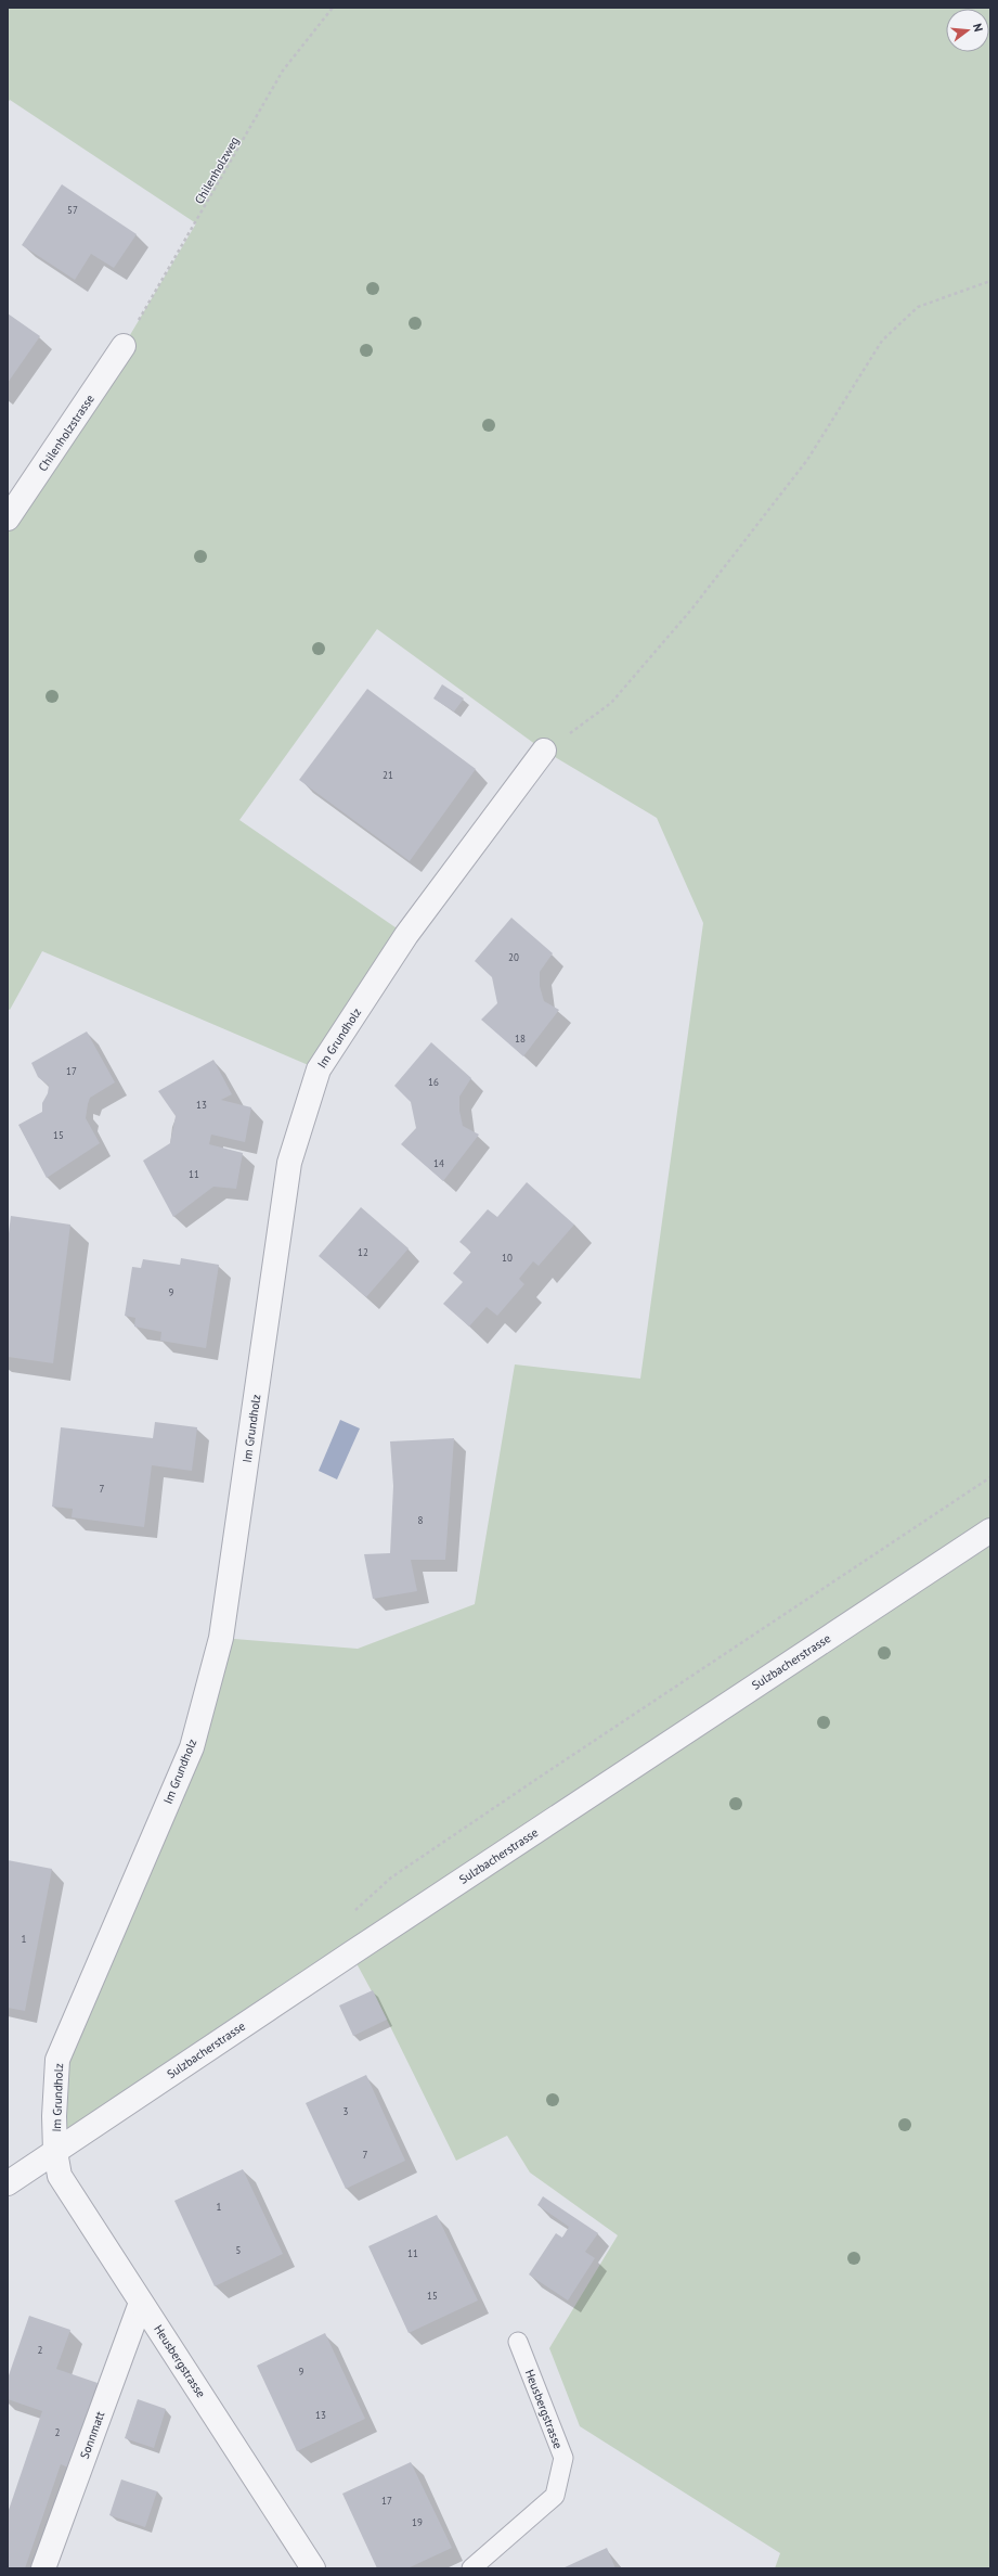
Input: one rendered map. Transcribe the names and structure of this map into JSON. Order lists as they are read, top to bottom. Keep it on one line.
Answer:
{"streets":{"street":["Chilenholzstrasse","Im Grundholz","Sulzbacherstrasse","Heusbergstrasse","Sonnmatt"],"path":["Chilenholzweg"]},"crossings":[["Chilenholzweg","Chilenholzstrasse"],["Im Grundholz","Sulzbacherstrasse"],["Im Grundholz","Heusbergstrasse"],["Sulzbacherstrasse","Heusbergstrasse"],["Heusbergstrasse","Sonnmatt"]],"house_numbers":["57","21","20","18","17","16","13","15","14","11","12","10","9","7","8","1","3","7","1","5","11","15","2","9","13","2","17","19"],"north":"right"}
